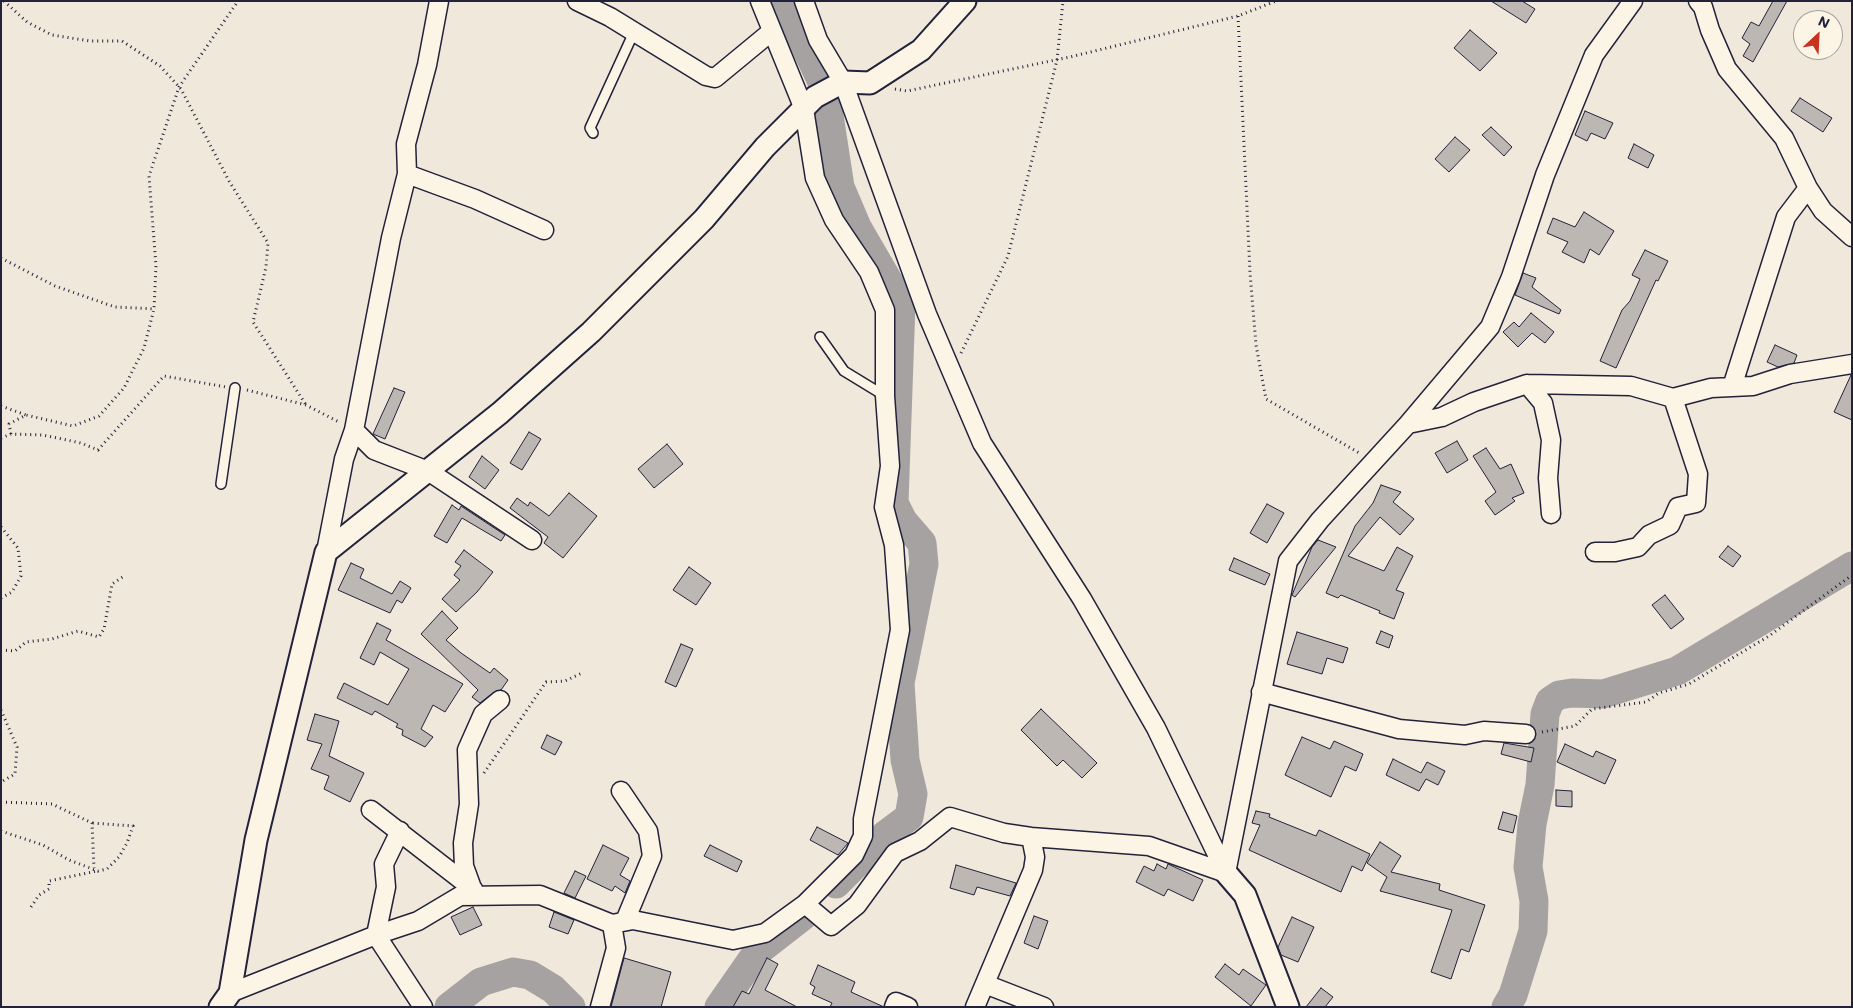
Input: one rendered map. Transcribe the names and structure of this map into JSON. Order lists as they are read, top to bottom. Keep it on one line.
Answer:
{"north":"top right"}
